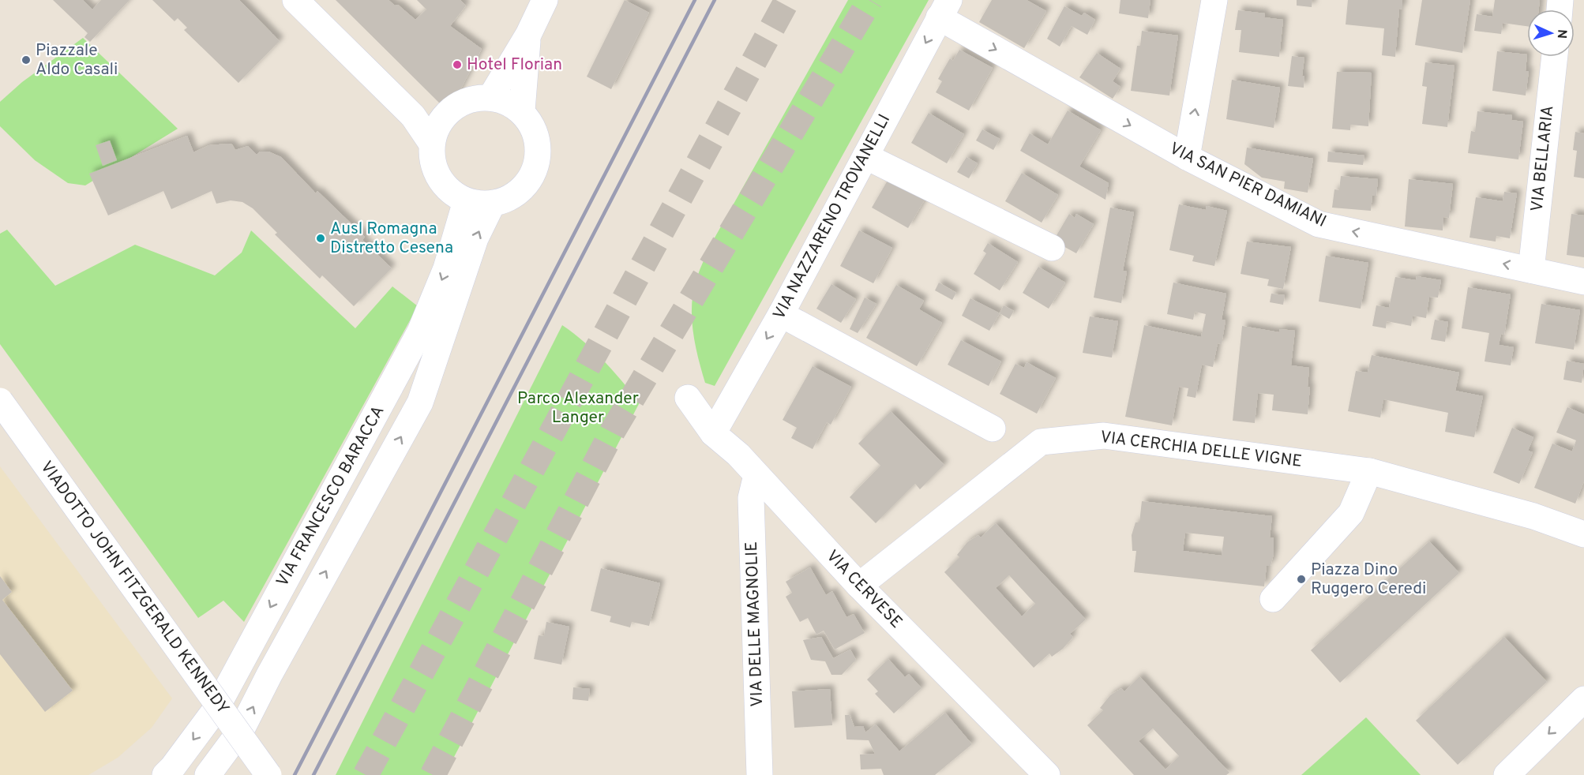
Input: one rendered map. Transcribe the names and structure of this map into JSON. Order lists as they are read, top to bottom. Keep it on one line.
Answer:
{"streets":{"street":["VIA BELLARIA","VIA SAN PIER DAMIANI","VIA NAZZARENO TROVANELLI","VIA CERCHIA DELLE VIGNE","VIA FRANCESCO BARACCA","VIADOTTO JOHN FITZGERALD KENNEDY","VIA CERVESE","VIA DELLE MAGNOLIE"]},"crossings":[["VIA BELLARIA","VIA SAN PIER DAMIANI"],["VIA SAN PIER DAMIANI","VIA NAZZARENO TROVANELLI"],["VIA NAZZARENO TROVANELLI","VIA CERVESE"],["VIA CERCHIA DELLE VIGNE","VIA CERVESE"],["VIA CERVESE","VIA DELLE MAGNOLIE"]],"one_way":["VIA NAZZARENO TROVANELLI"],"parks":["Parco Alexander Langer"],"places":["Piazzale Aldo Casali","Hotel Florian","Ausl Romagna Distretto Cesena","Piazza Dino Ruggero Ceredi"],"north":"right"}
